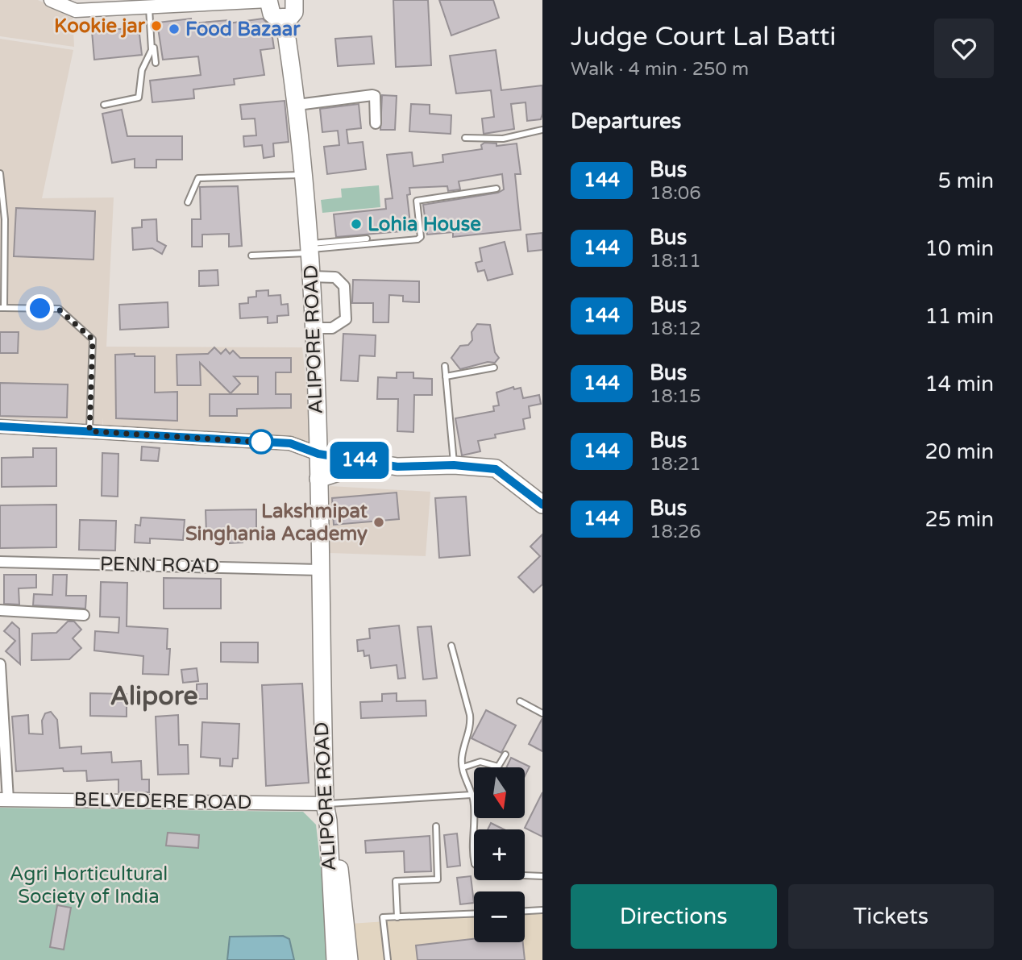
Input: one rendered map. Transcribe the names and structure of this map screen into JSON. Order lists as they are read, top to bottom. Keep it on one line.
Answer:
{"streets":{"highway":["ALIPORE ROAD"],"main road":["BELVEDERE ROAD"],"street":["PENN ROAD"]},"crossings":[["ALIPORE ROAD","PENN ROAD"],["ALIPORE ROAD","BELVEDERE ROAD"]],"districts":["Alipore"],"parks":["Agri Horticultural Society of India"],"places":["Kookie jar","Food Bazaar","Lohia House","Lakshmipat Singhania Academy"],"lines":["bus line 144"],"north":"bottom","page":{"on_map":"144","heading":[["Judge Court Lal Batti","Walk · 4 min · 250 m"],"Departures"],"list":[{"mark":"144","name":"Bus","note":"18:06","value":"5 min"},{"mark":"144","name":"Bus","note":"18:11","value":"10 min"},{"mark":"144","name":"Bus","note":"18:12","value":"11 min"},{"mark":"144","name":"Bus","note":"18:15","value":"14 min"},{"mark":"144","name":"Bus","note":"18:21","value":"20 min"},{"mark":"144","name":"Bus","note":"18:26","value":"25 min"}],"map_buttons":["+","−"],"buttons":["Directions","Tickets"]}}
